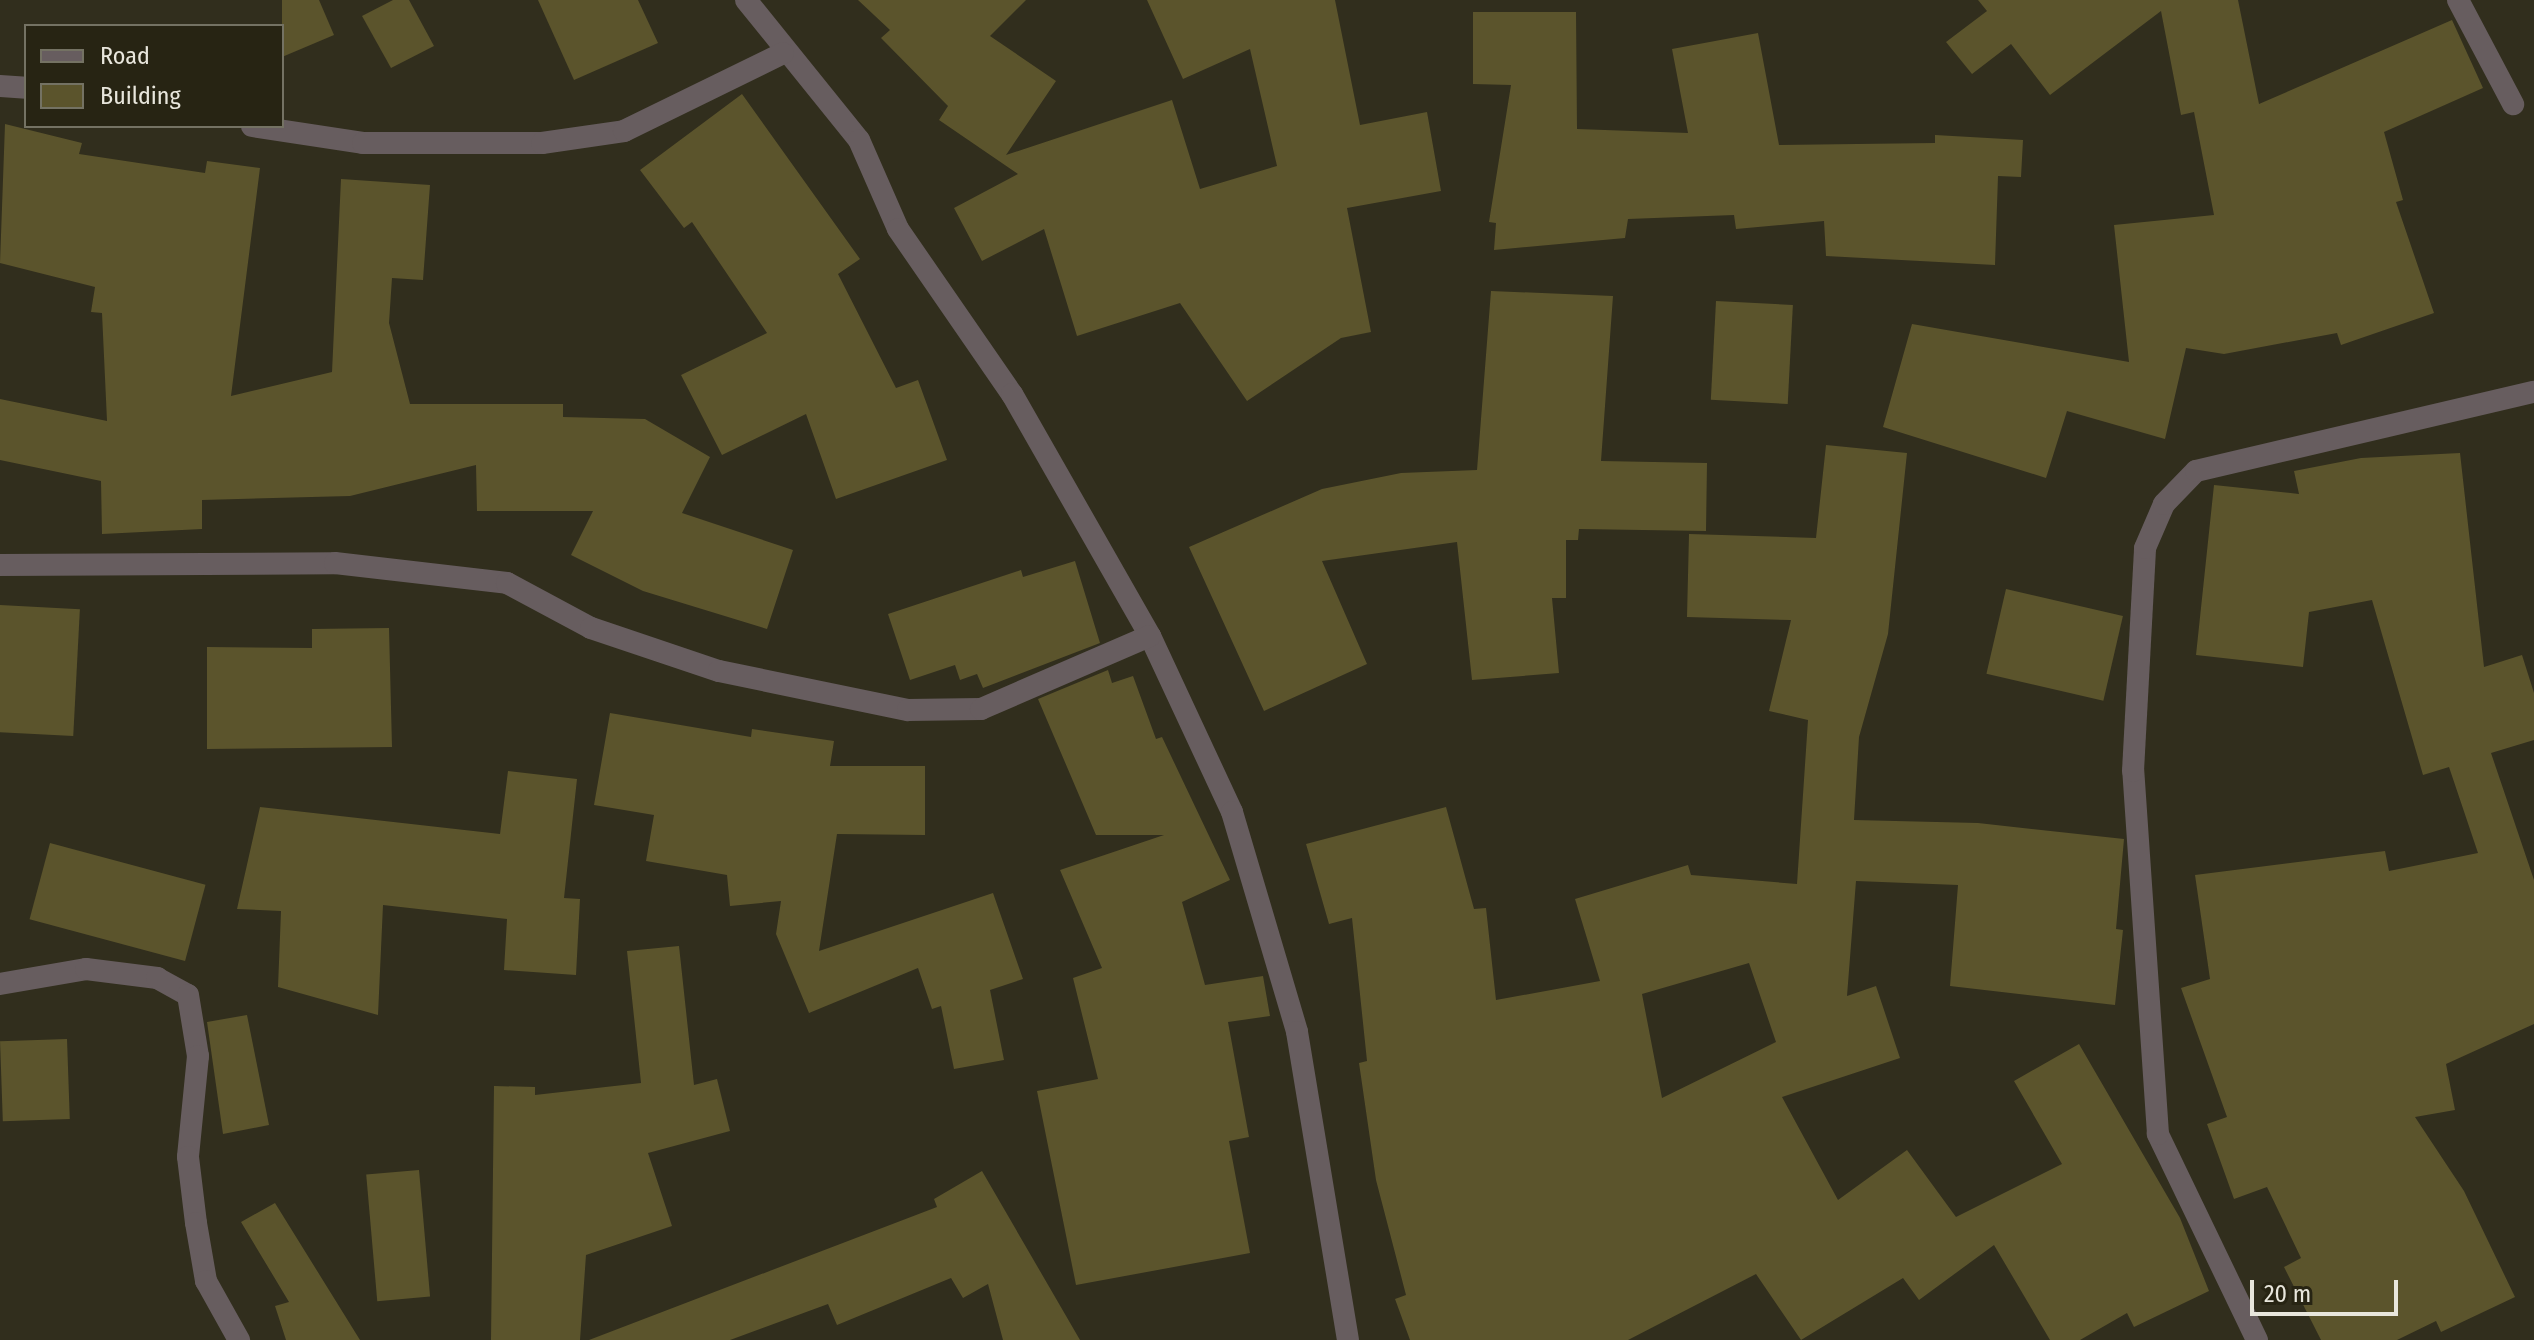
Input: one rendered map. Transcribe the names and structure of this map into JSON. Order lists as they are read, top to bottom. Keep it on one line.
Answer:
{"legend":["Road","Building"],"scale_bar":"20 m"}
